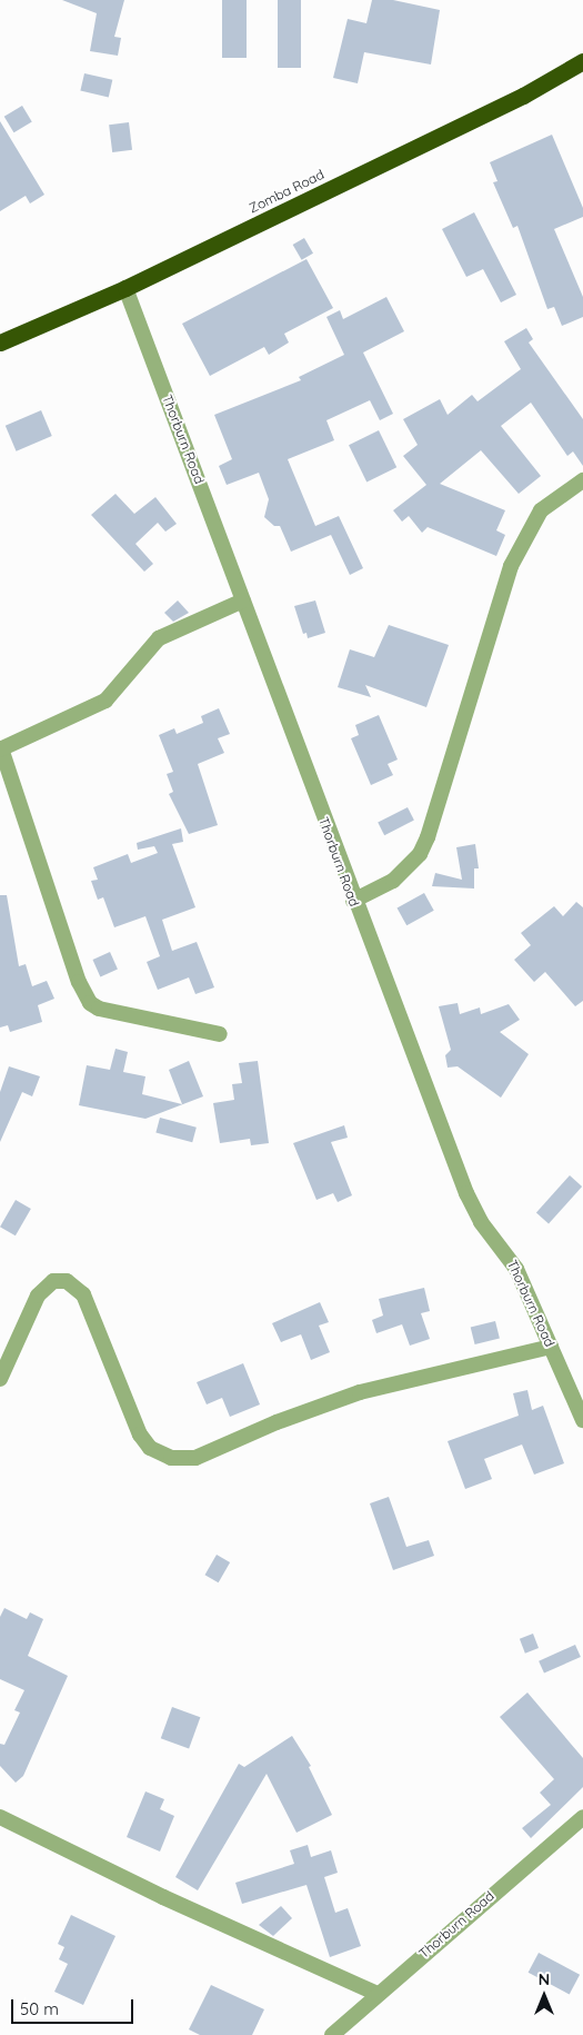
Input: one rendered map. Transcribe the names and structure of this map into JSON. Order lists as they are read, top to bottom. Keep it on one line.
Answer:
{"streets":{"highway":["Zomba Road"],"street":["Thorburn Road"]},"crossings":[["Zomba Road","Thorburn Road"]],"scale_bar":"50 m","north":"top"}
